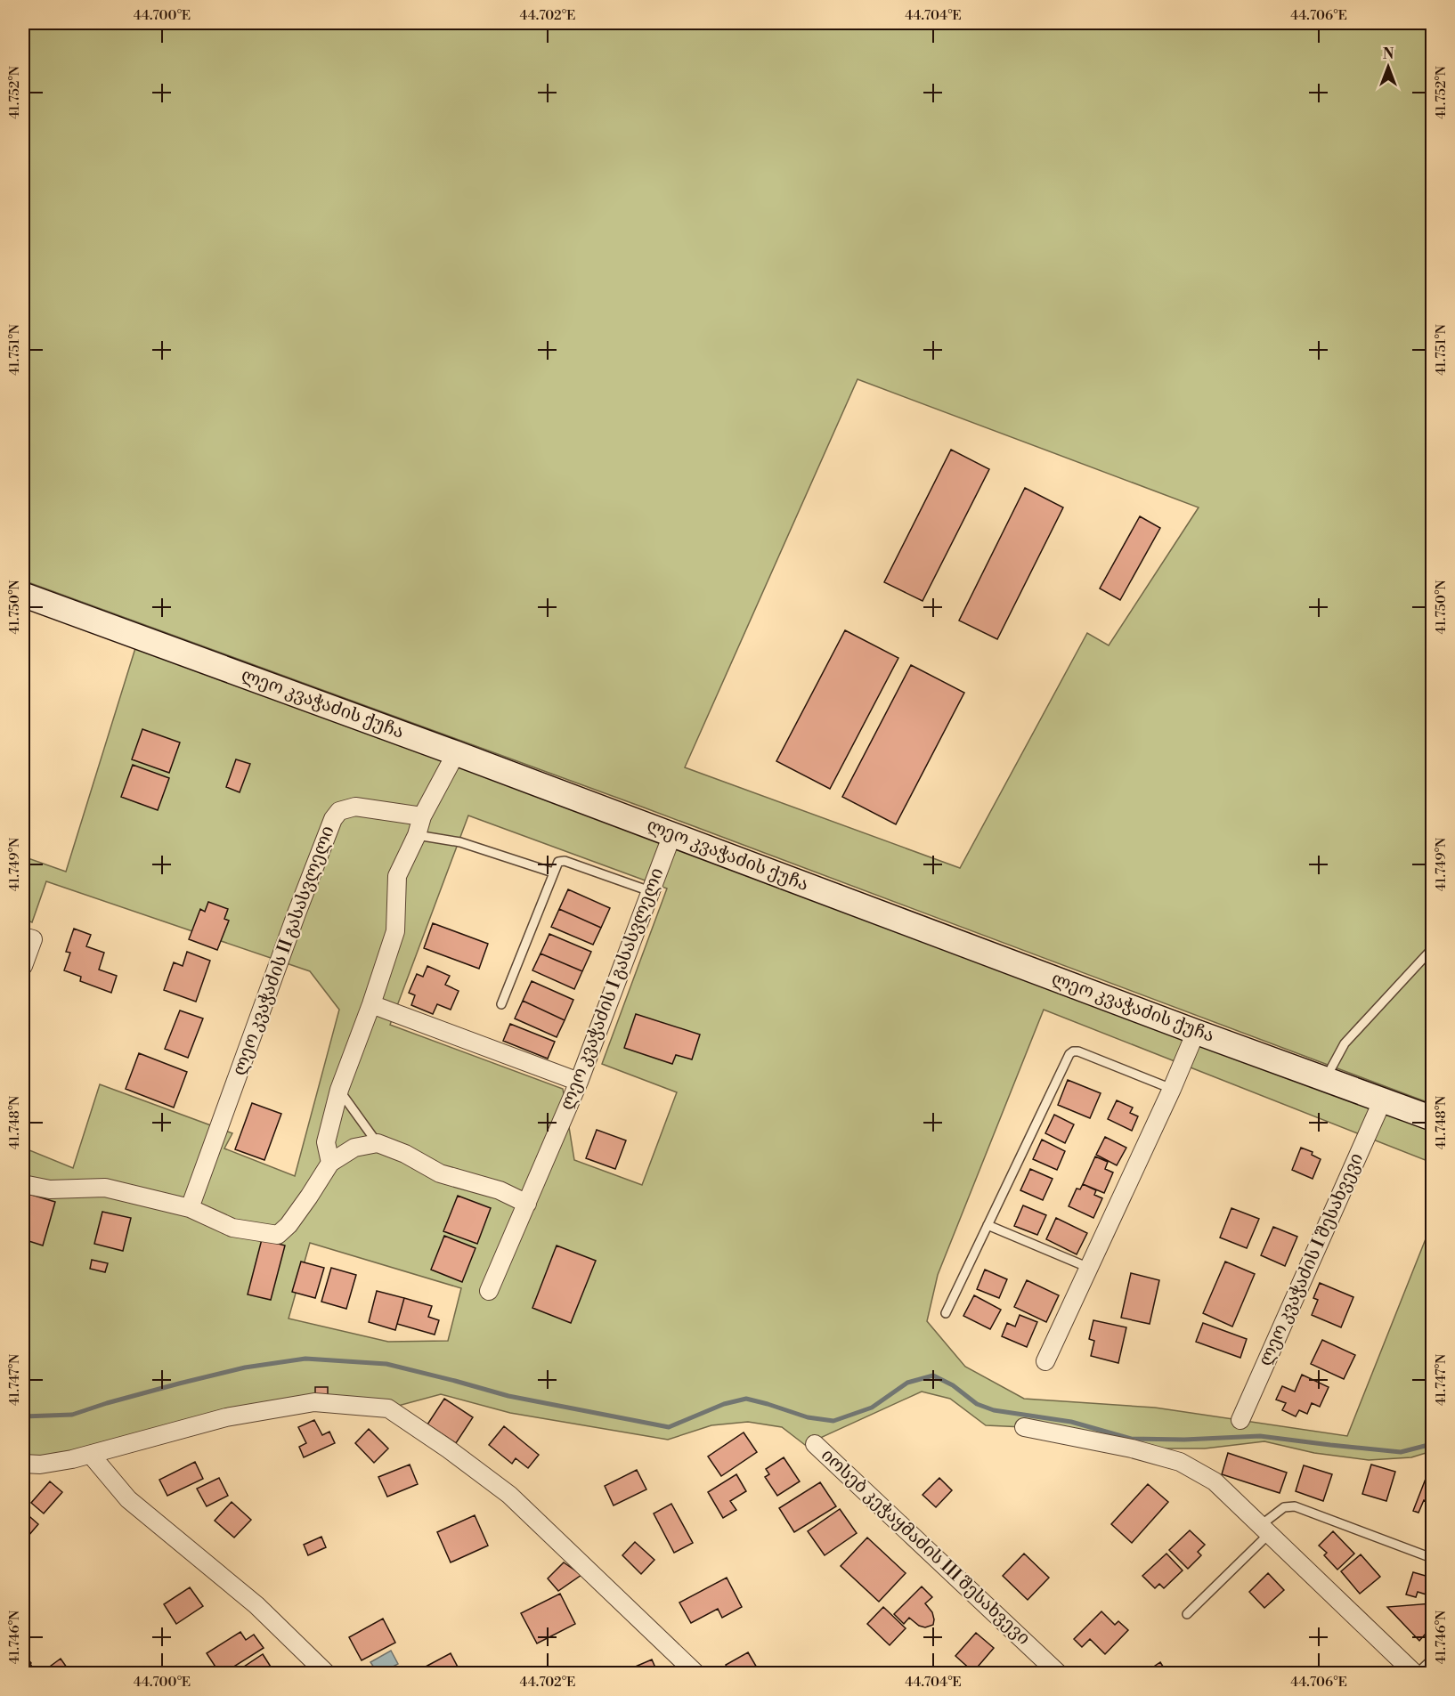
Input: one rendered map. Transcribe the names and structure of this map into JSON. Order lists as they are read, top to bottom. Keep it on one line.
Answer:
{"streets":{"main road":["ლეო კვაჭაძის ქუჩა"],"street":["ლეო კვაჭაძის II გასასვლელი","ლეო კვაჭაძის I გასასვლელი","ლეო კვაჭაძის I შესახვევი","იოსებ კეჭაყმაძის III შესახვევი"]},"crossings":[["ლეო კვაჭაძის ქუჩა","ლეო კვაჭაძის I გასასვლელი"],["ლეო კვაჭაძის ქუჩა","ლეო კვაჭაძის I შესახვევი"]],"north":"top","coordinates":["44.700°E","44.702°E","44.704°E","44.706°E","41.752°N","41.751°N","41.750°N","41.749°N","41.748°N","41.747°N","41.746°N"]}
